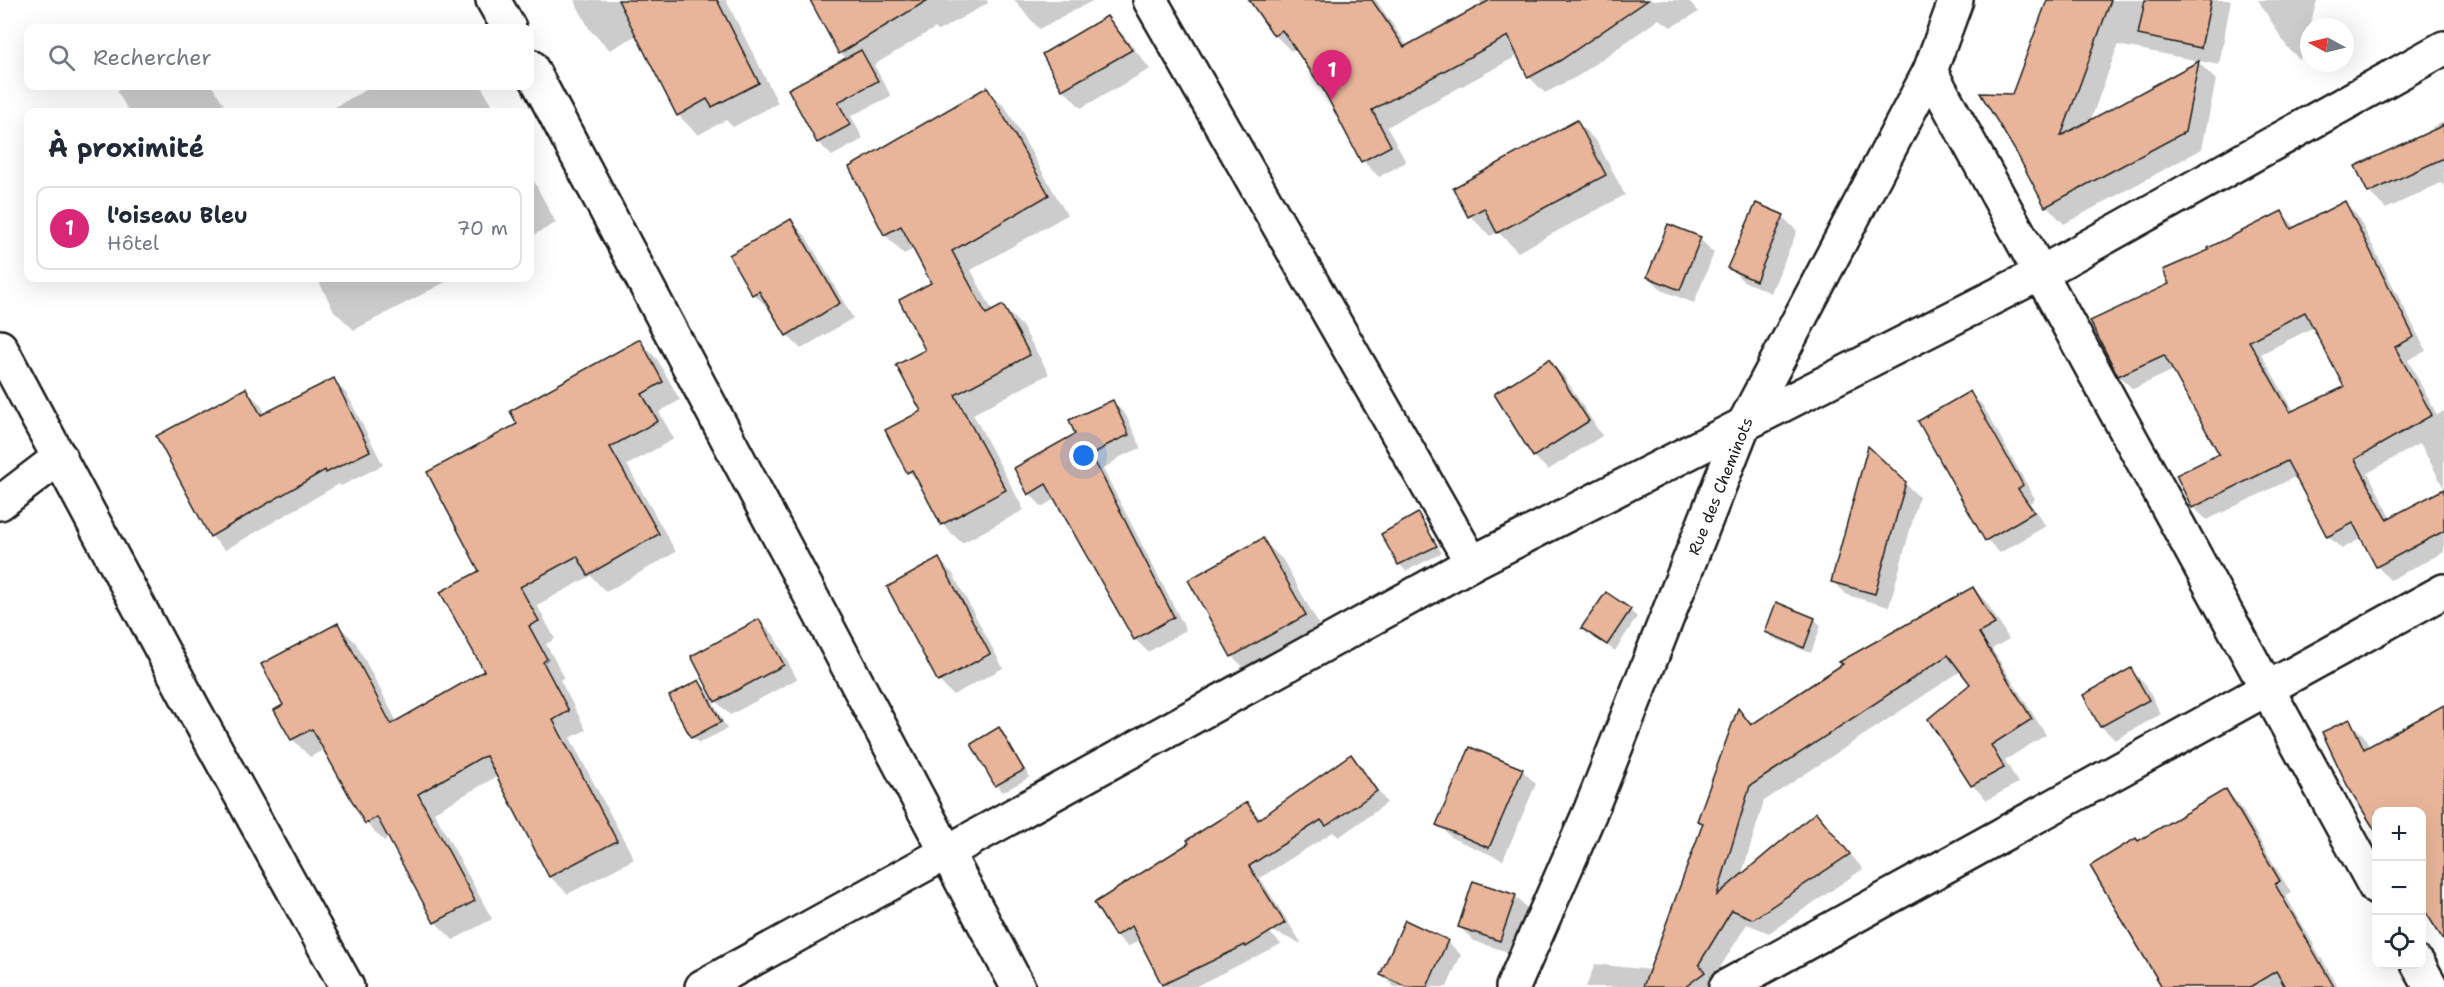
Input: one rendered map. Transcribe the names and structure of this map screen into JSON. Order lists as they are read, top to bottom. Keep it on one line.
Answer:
{"streets":{"street":["Rue des Cheminots"]},"north":"left","page":{"search":"Rechercher","pins":"1","heading":"À proximité","list":[{"mark":"1","name":"l'oiseau Bleu","note":"Hôtel","value":"70 m"}],"map_buttons":["+","−"]}}
